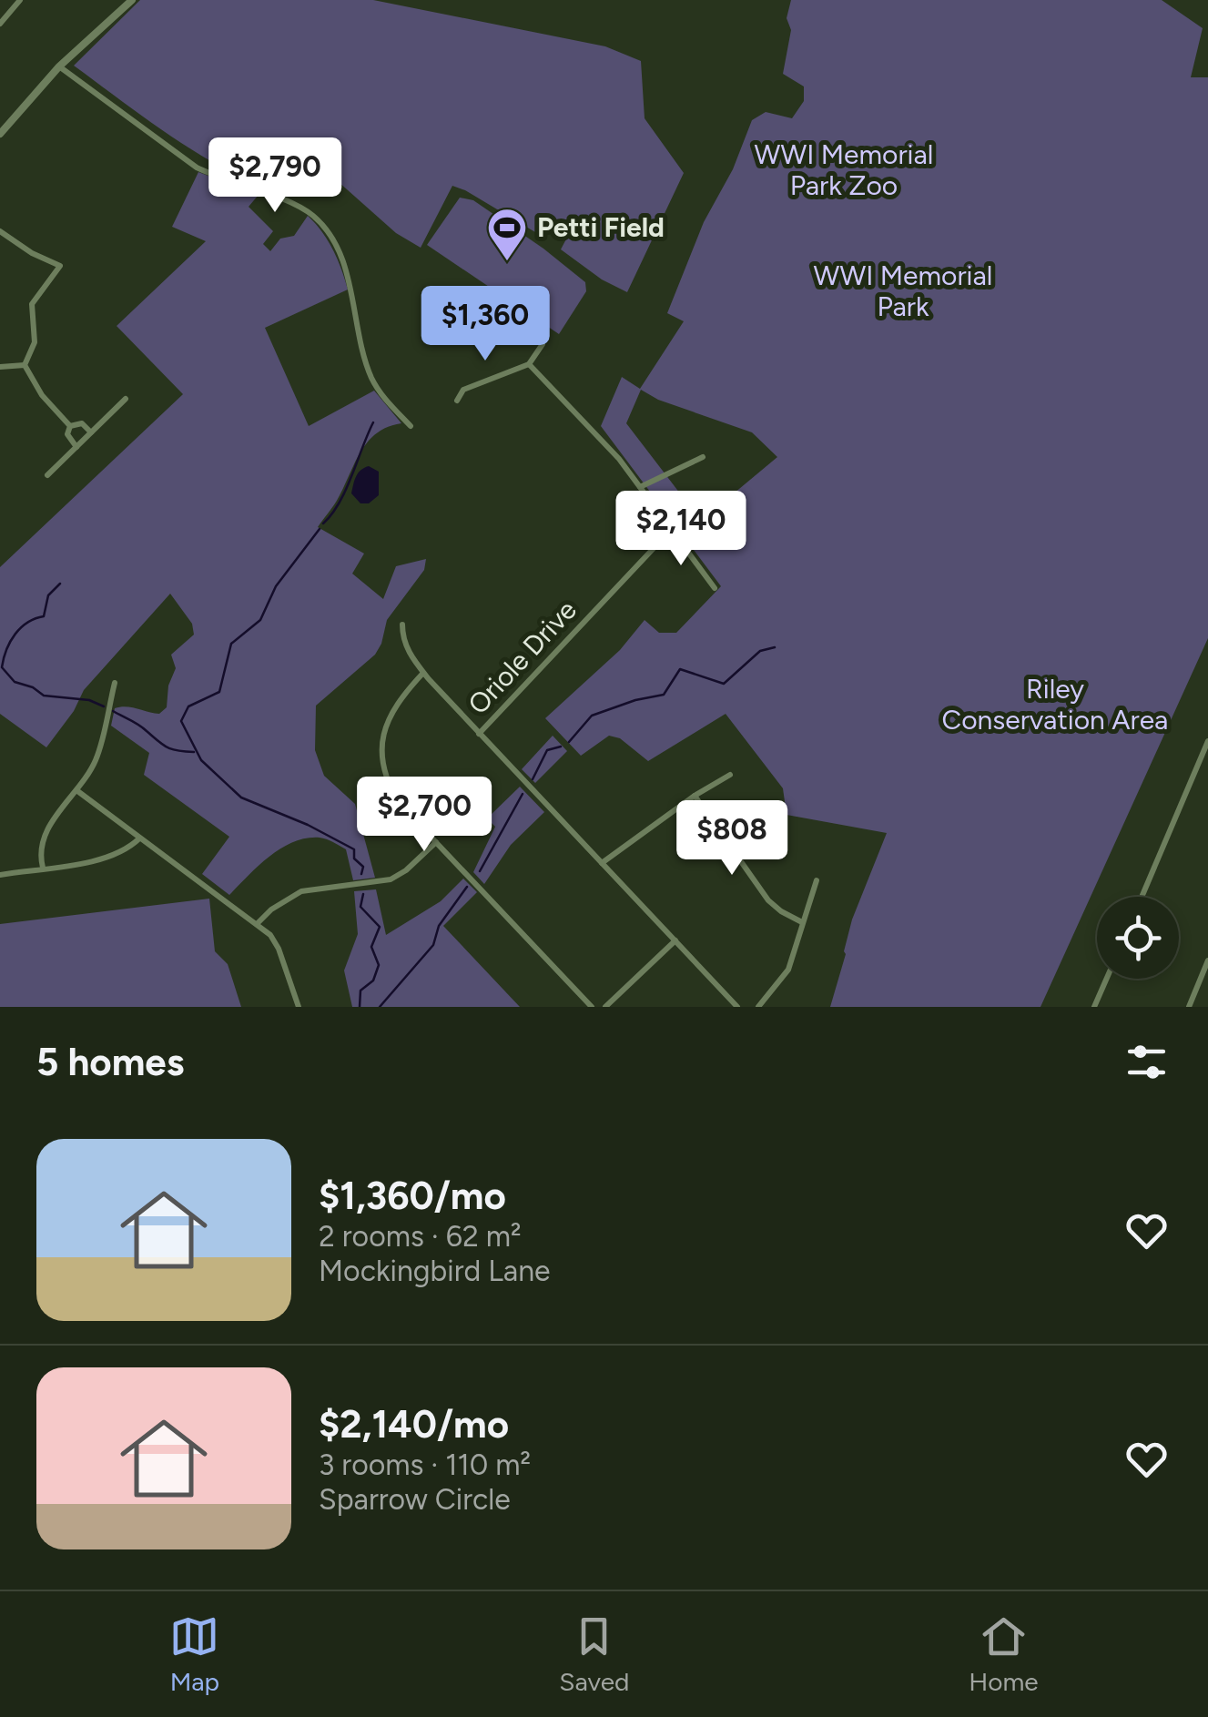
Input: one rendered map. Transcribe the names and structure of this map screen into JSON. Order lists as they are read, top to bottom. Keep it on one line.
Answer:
{"streets":{"street":["Oriole Drive"]},"parks":["WWI Memorial Park Zoo","WWI Memorial Park","Riley Conservation Area"],"places":{"sports":["Petti Field"]},"page":{"price":["$2,790","$1,360","$2,140","$2,700","$808"],"heading":"5 homes","list":[{"name":"$1,360/mo","note":"2 rooms · 62 m² · Mockingbird Lane"},{"name":"$2,140/mo","note":"3 rooms · 110 m² · Sparrow Circle"}],"tabs":["Map","Saved","Home"]}}
